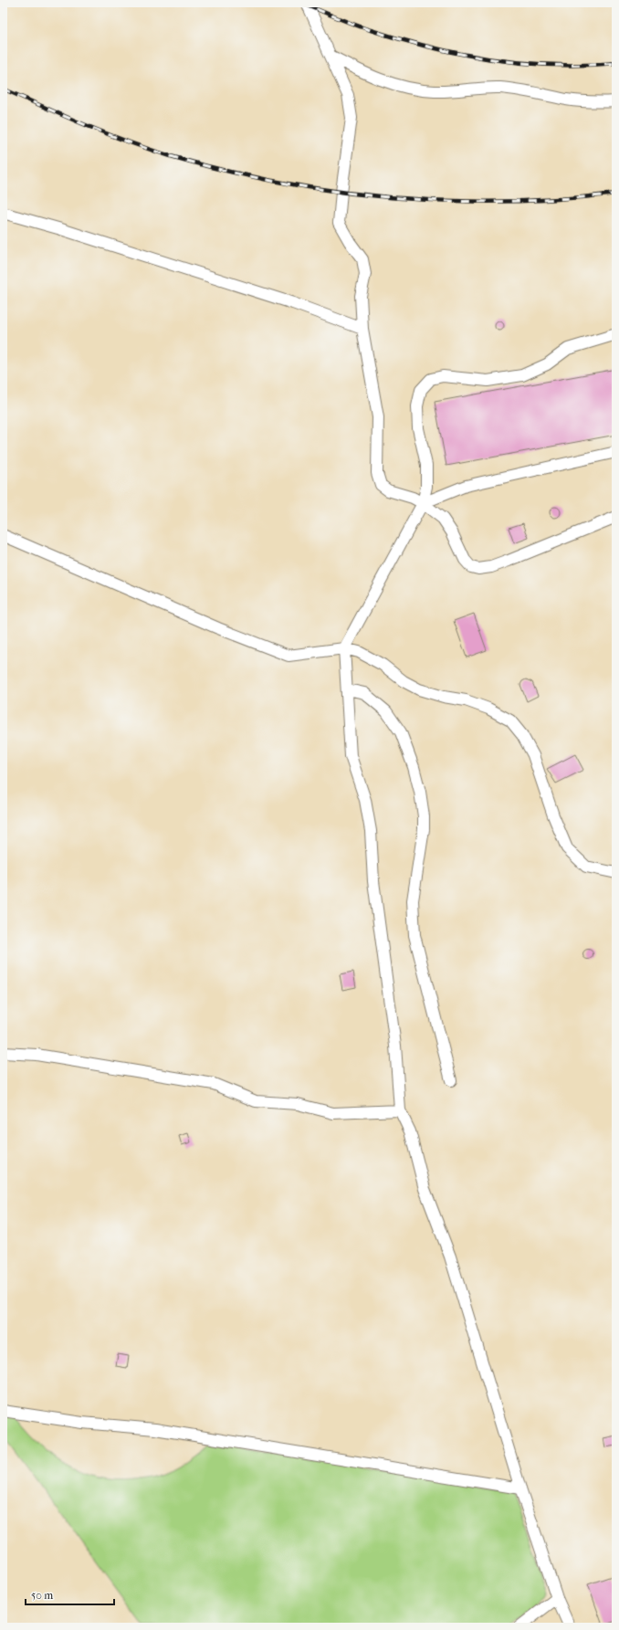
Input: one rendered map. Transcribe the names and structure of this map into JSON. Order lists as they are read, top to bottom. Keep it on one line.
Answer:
{"scale_bar":"50 m"}
